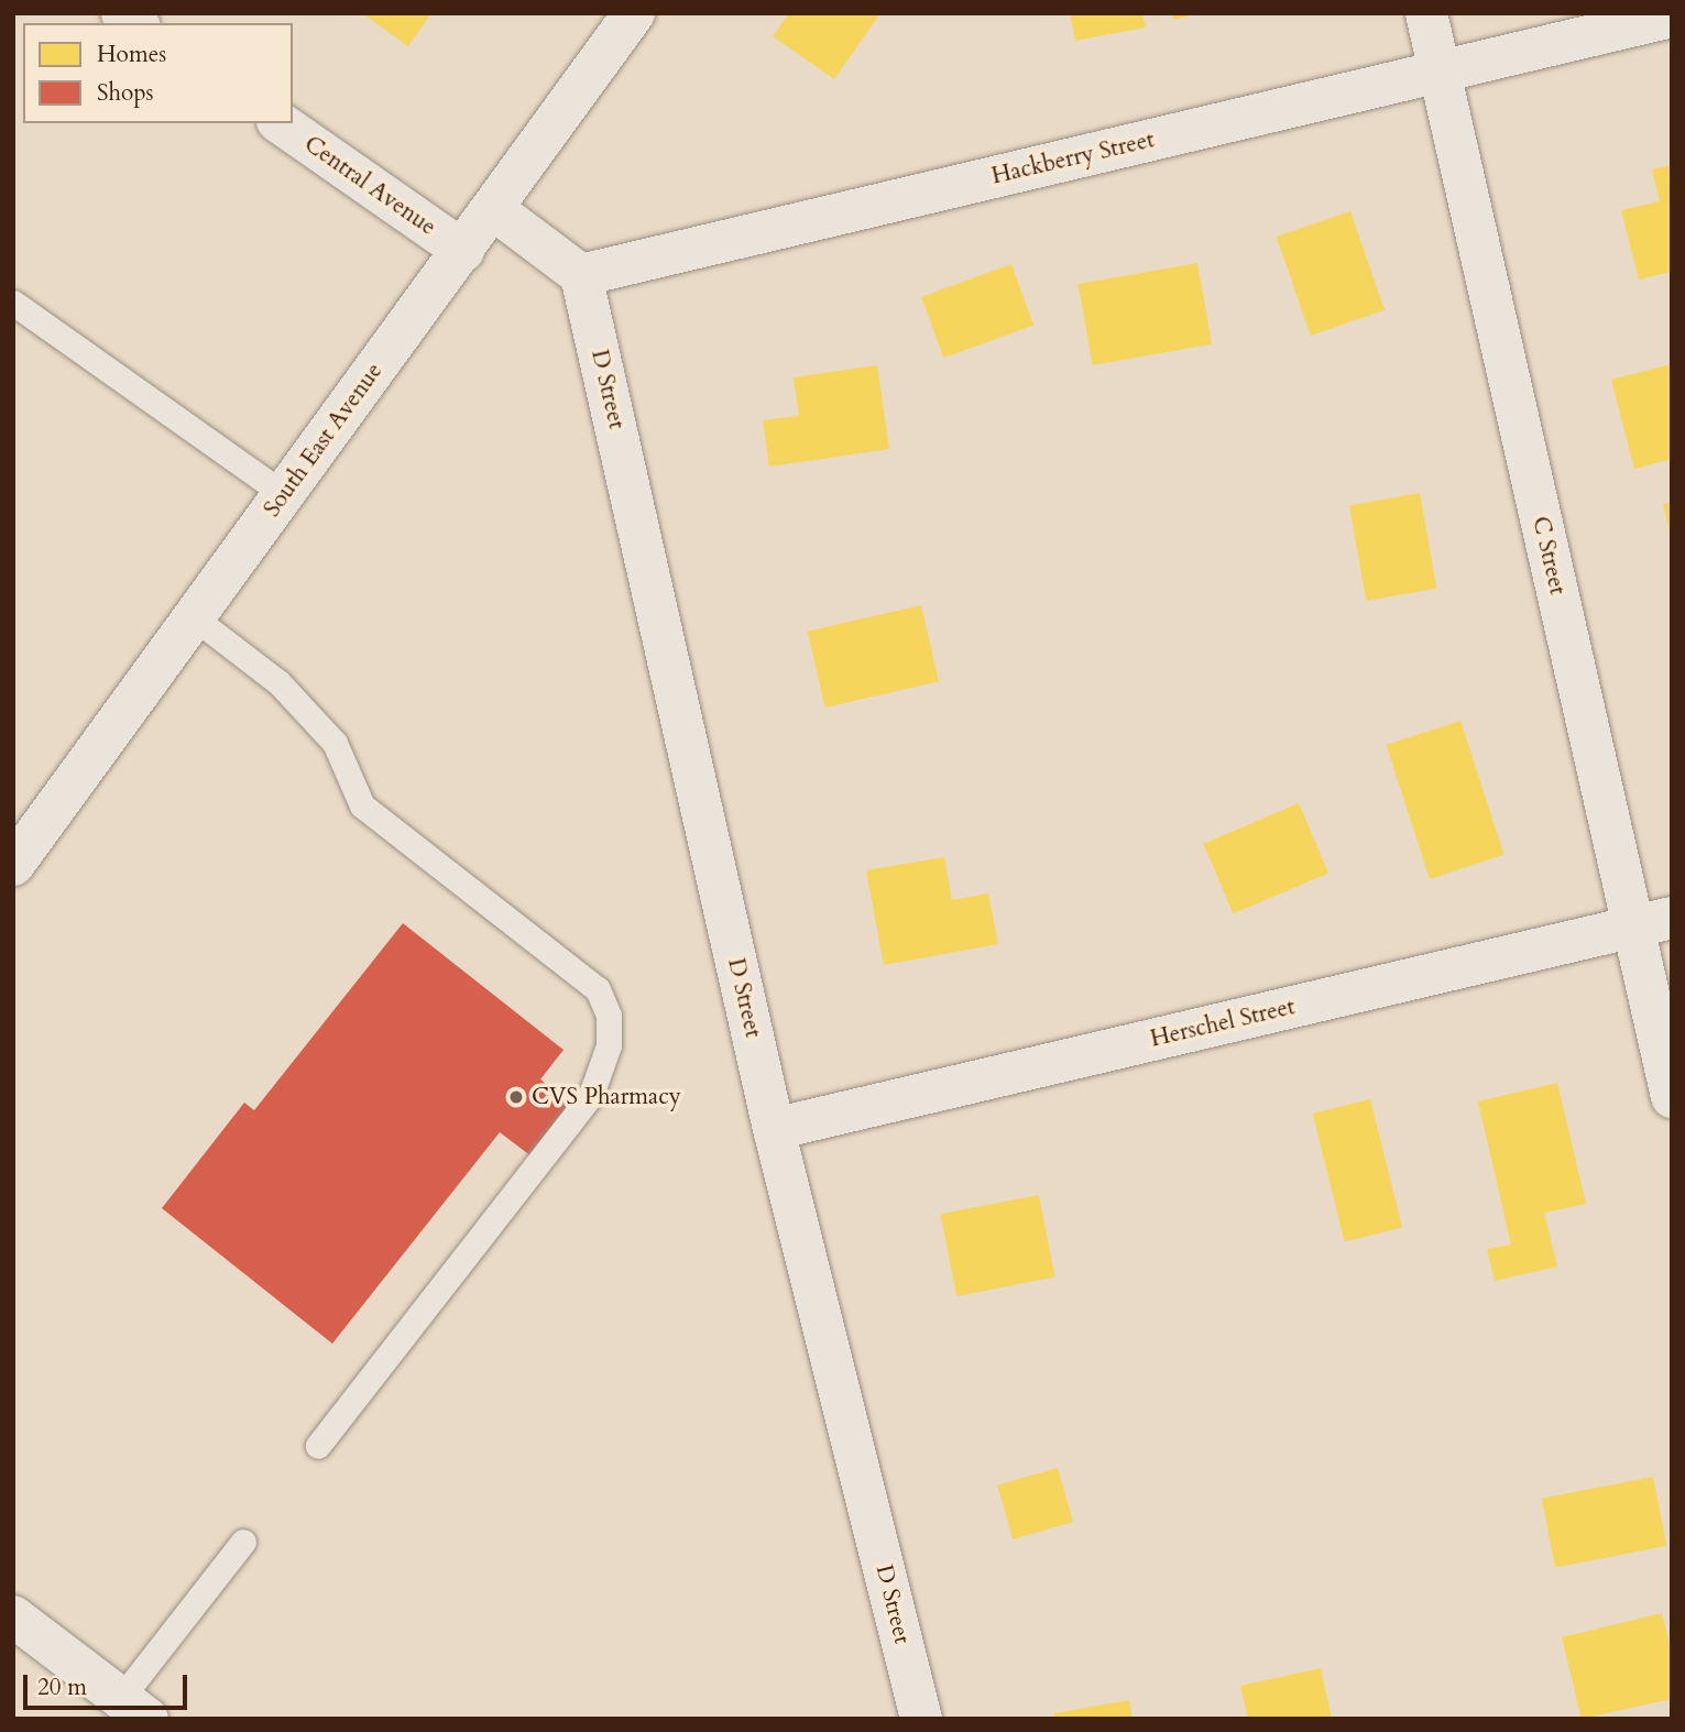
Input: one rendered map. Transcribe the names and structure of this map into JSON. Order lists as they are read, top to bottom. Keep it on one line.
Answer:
{"streets":{"street":["Hackberry Street","Central Avenue","D Street","South East Avenue","C Street","Herschel Street"]},"crossings":[["Hackberry Street","D Street"],["Hackberry Street","C Street"],["Central Avenue","South East Avenue"],["D Street","Herschel Street"],["C Street","Herschel Street"]],"places":["CVS Pharmacy"],"legend":["Homes","Shops"],"scale_bar":"20 m"}
